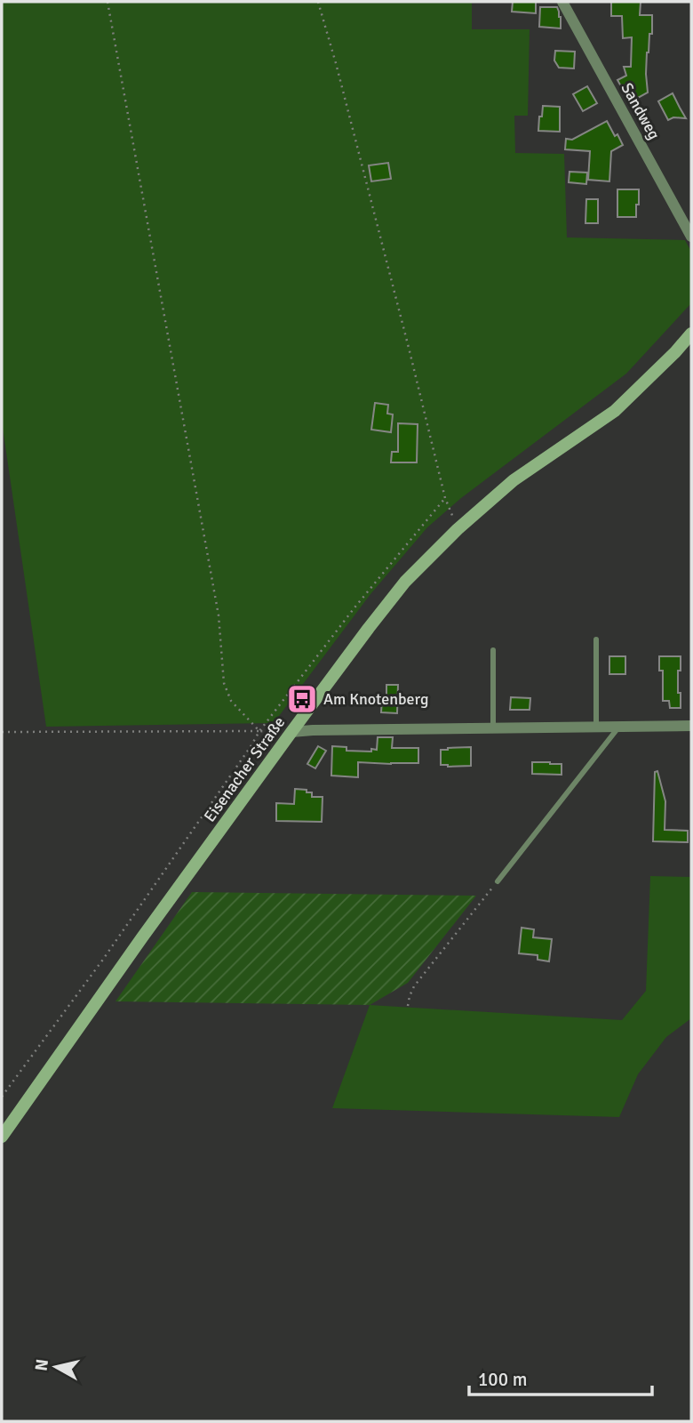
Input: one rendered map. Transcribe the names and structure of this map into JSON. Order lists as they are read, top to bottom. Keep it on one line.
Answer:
{"streets":{"main road":["Eisenacher Straße"],"street":["Sandweg"]},"places":{"bus stop":["Am Knotenberg"]},"scale_bar":"100 m","north":"left"}
